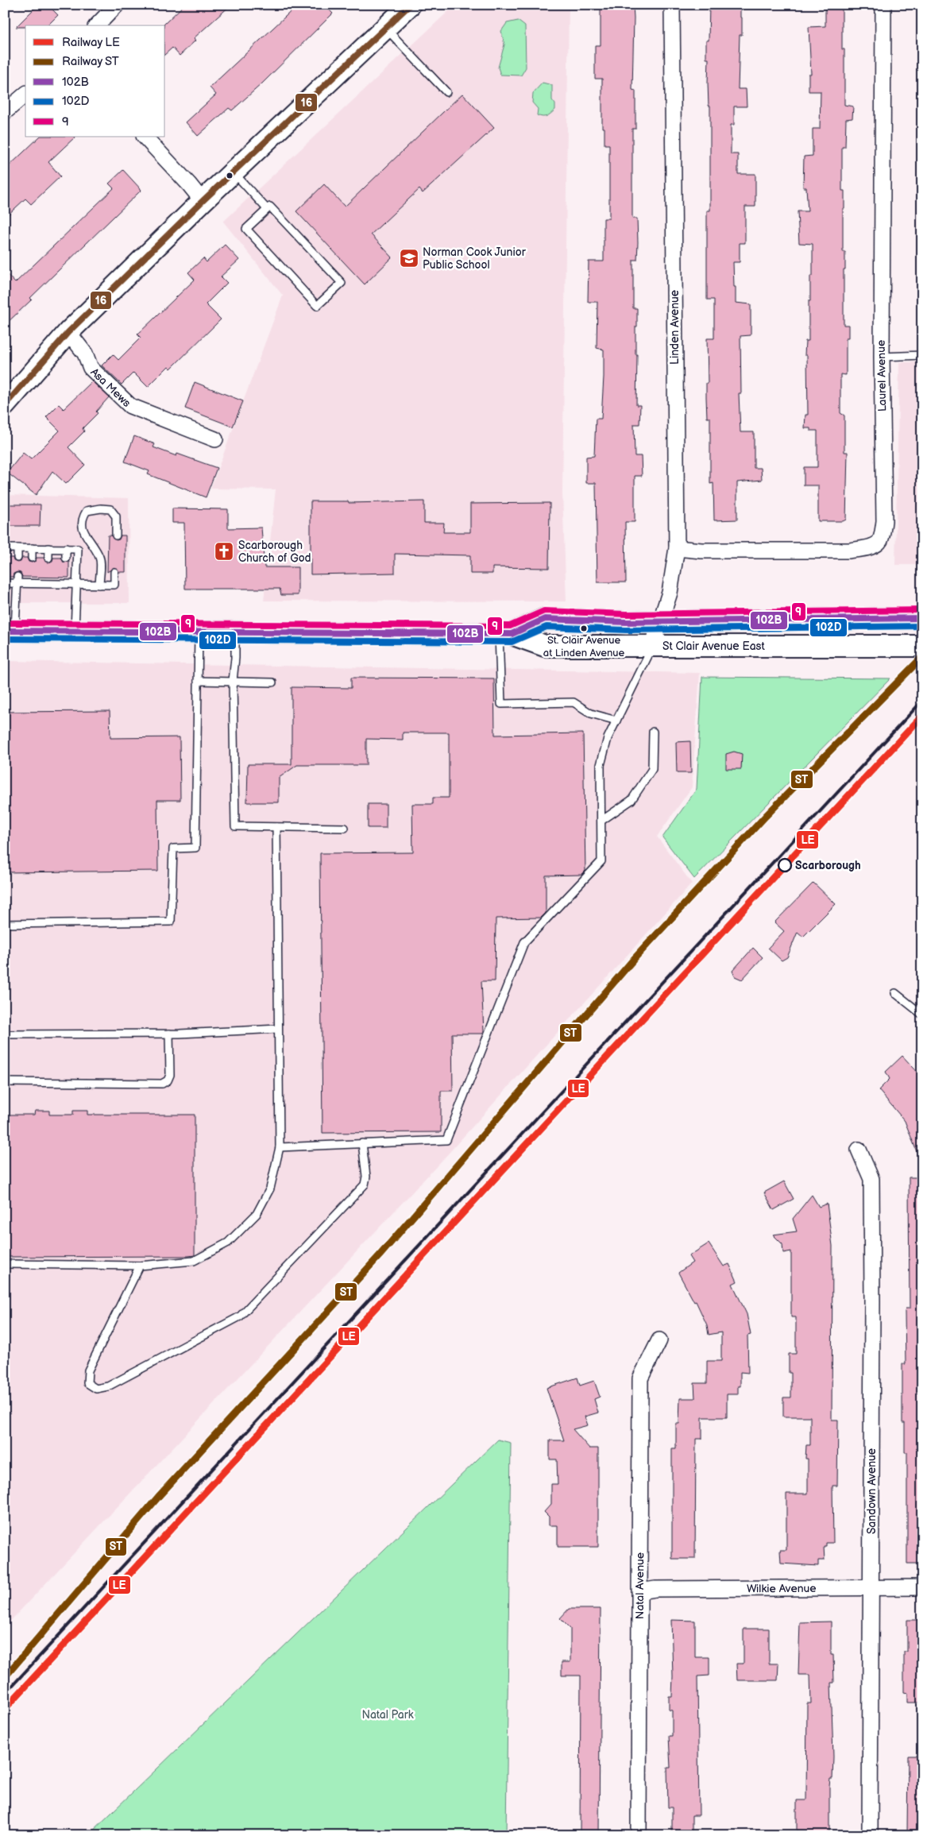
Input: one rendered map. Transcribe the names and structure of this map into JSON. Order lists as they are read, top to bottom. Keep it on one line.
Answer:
{"streets":{"main road":["St Clair Avenue East"],"street":["Linden Avenue","Laurel Avenue","Asa Mews","Sandown Avenue","Natal Avenue","Wilkie Avenue"]},"crossings":[["Linden Avenue","Laurel Avenue"],["Linden Avenue","St Clair Avenue East"],["Sandown Avenue","Wilkie Avenue"],["Natal Avenue","Wilkie Avenue"]],"parks":["Natal Park"],"places":{"school or university":["Norman Cook Junior Public School"],"church":["Scarborough Church of God"],"other":["St. Clair Avenue at Linden Avenue","Scarborough"]},"lines":["transit line 16","transit line 9","transit line 102B","transit line 102D","rail line ST","rail line LE"],"legend":["Railway LE","Railway ST","102B","102D","9"]}
